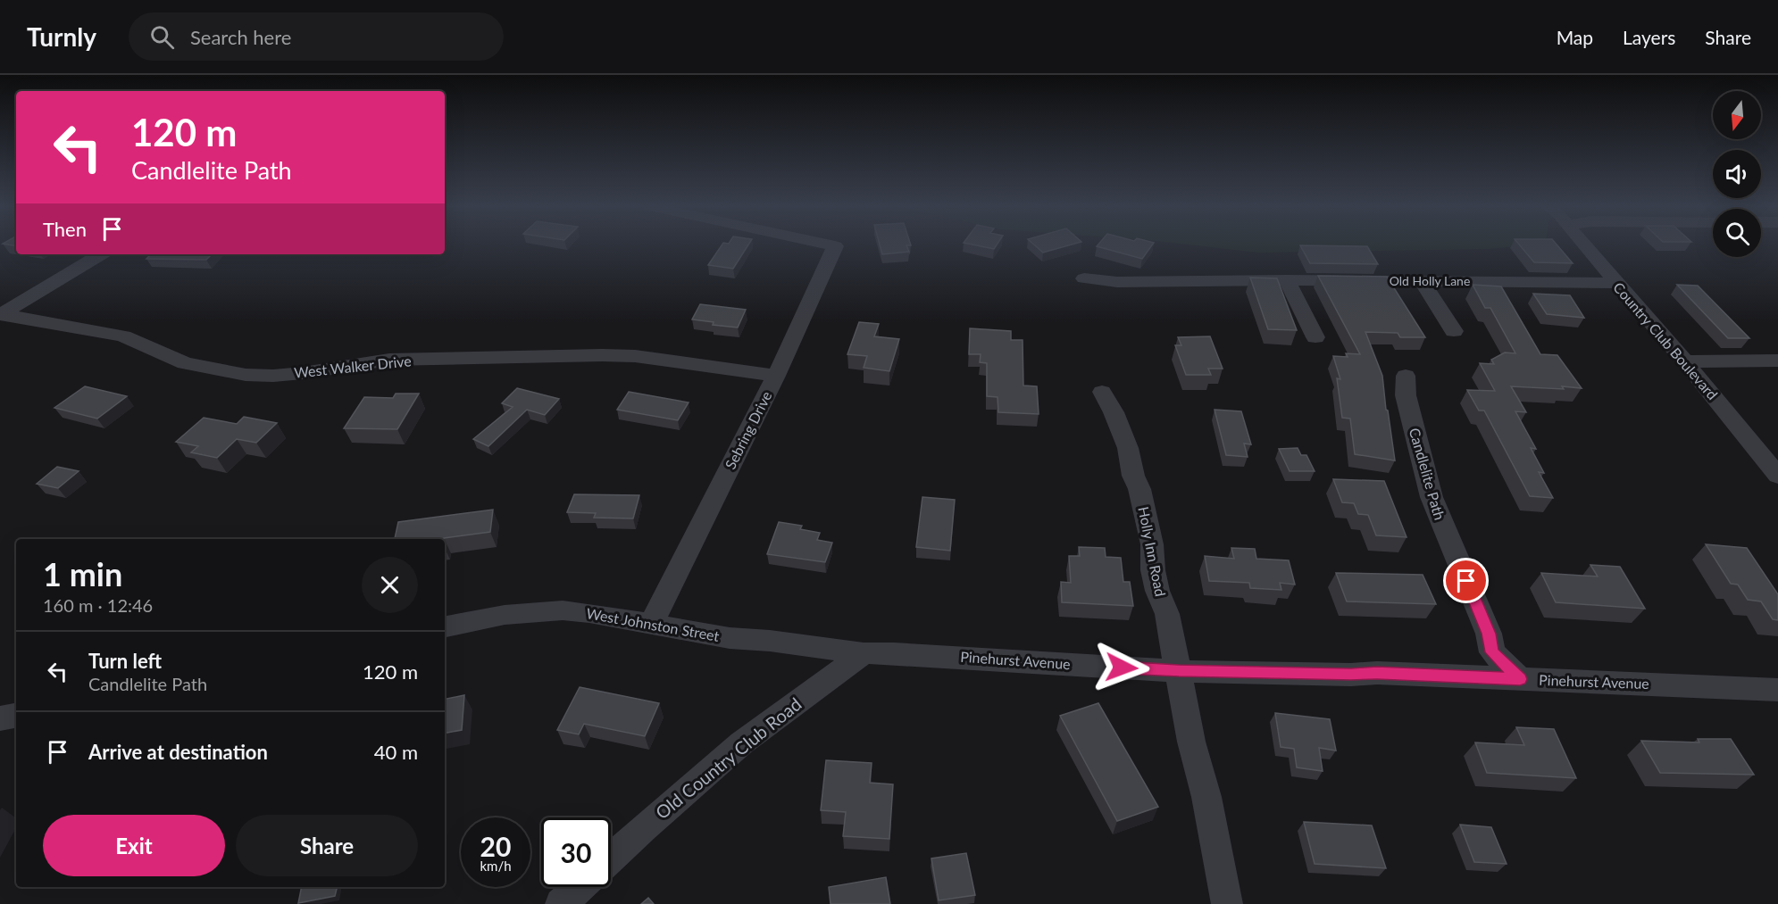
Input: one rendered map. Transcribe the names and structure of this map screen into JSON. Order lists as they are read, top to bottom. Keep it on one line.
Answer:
{"streets":{"street":["Old Holly Lane","Country Club Boulevard","West Walker Drive","Sebring Drive","Candlelite Path","Holly Inn Road","West Johnston Street","Pinehurst Avenue","Old Country Club Road"]},"crossings":[["Old Holly Lane","Country Club Boulevard"],["West Walker Drive","Sebring Drive"],["Sebring Drive","West Johnston Street"],["Candlelite Path","Pinehurst Avenue"],["Holly Inn Road","Pinehurst Avenue"],["West Johnston Street","Pinehurst Avenue"],["West Johnston Street","Old Country Club Road"],["Pinehurst Avenue","Old Country Club Road"]],"north":"bottom","page":{"header":"Turnly","search":"Search here","nav":["Map","Layers","Share"],"turn":["120 m","Candlelite Path"],"then":"Then","heading":["1 min","160 m · 12:46"],"list":[{"name":"Turn left","note":"Candlelite Path","value":"120 m"},{"name":"Arrive at destination","value":"40 m"}],"buttons":["Exit","Share"],"speed":"20 km/h","limit":"30"}}
